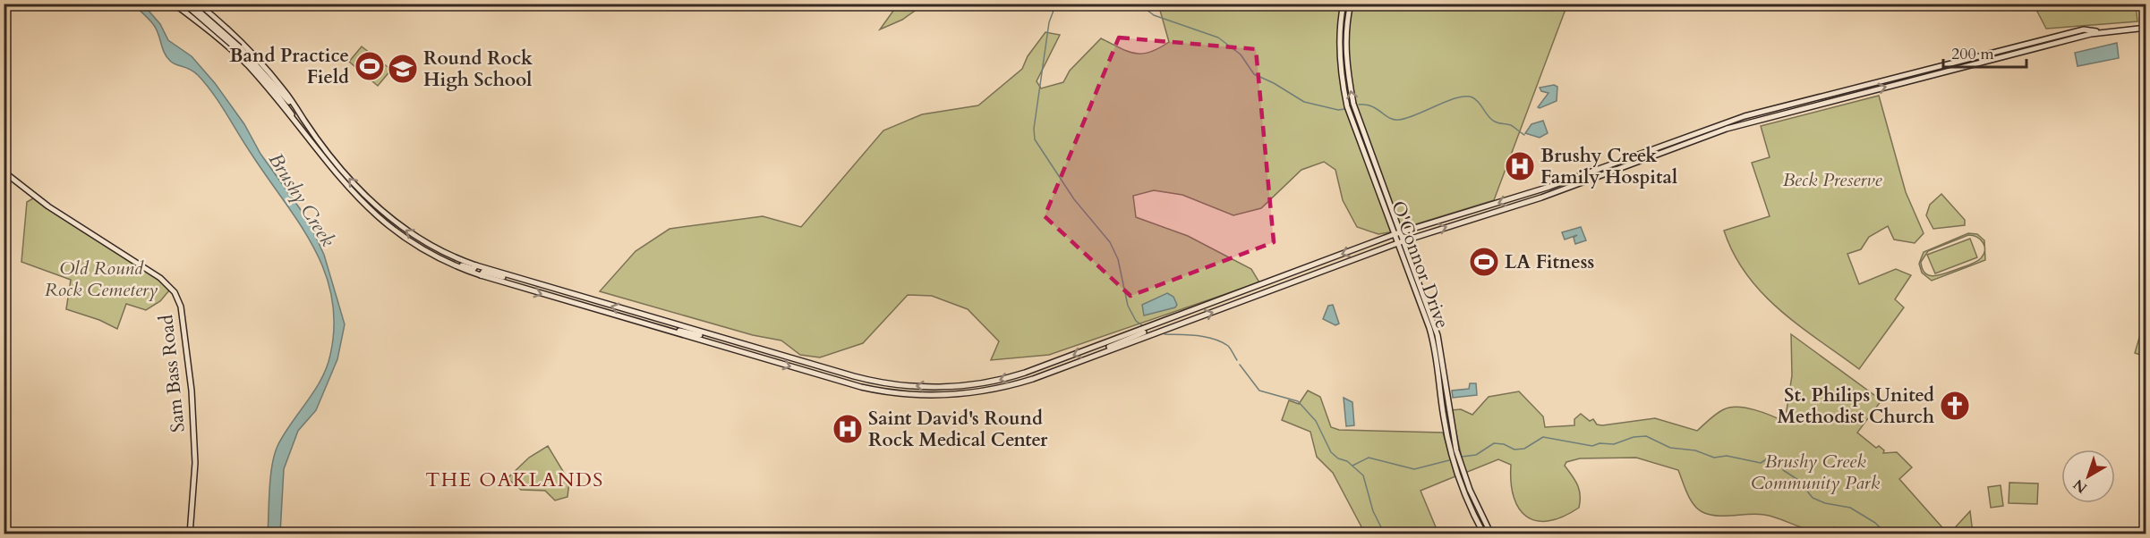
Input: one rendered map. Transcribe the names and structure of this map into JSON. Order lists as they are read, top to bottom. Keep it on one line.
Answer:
{"streets":{"main road":["O'Connor Drive","Sam Bass Road"]},"districts":["THE OAKLANDS"],"water":["Brushy Creek"],"parks":["Beck Preserve","Old Round Rock Cemetery","Brushy Creek Community Park"],"places":{"sports":["Band Practice Field","LA Fitness"],"school or university":["Round Rock High School"],"hospital":["Brushy Creek Family Hospital","Saint David's Round Rock Medical Center"],"church":["St. Philips United Methodist Church"]},"scale_bar":"200 m","north":"bottom left"}
